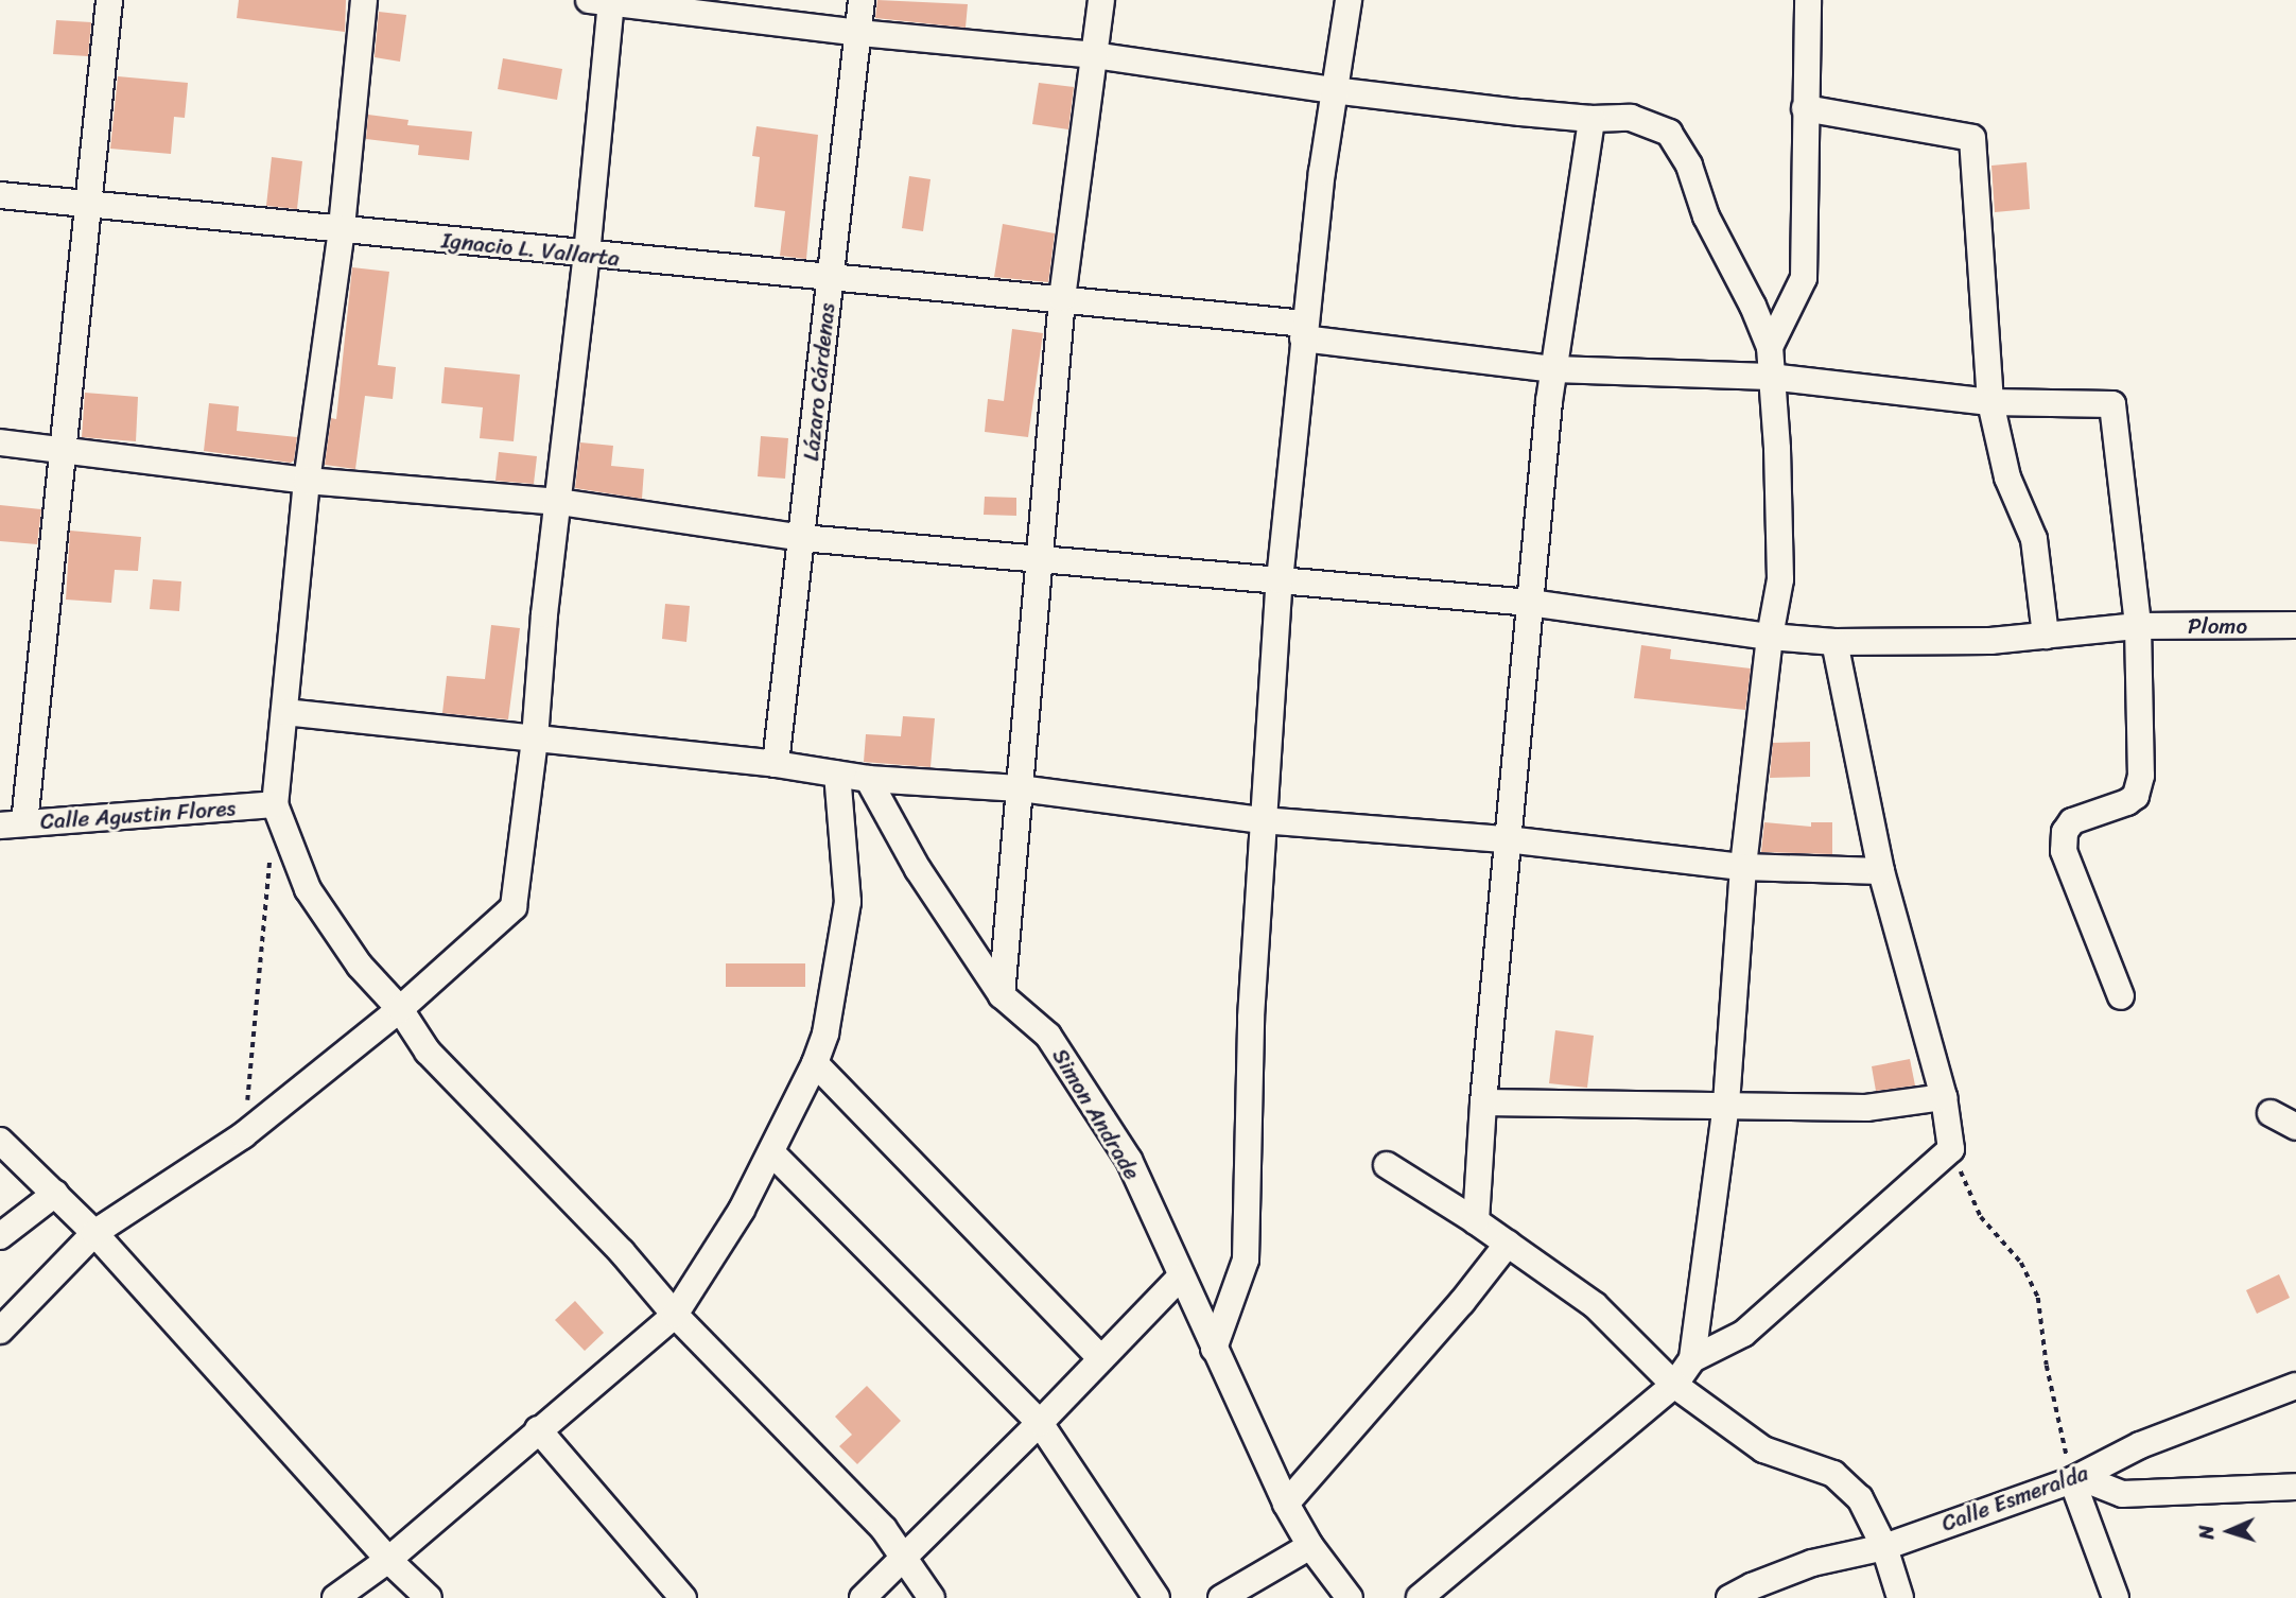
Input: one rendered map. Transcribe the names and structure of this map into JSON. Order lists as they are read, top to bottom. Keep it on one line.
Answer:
{"streets":{"street":["Ignacio L. Vallarta","Lázaro Cárdenas","Plomo","Calle Agustin Flores","Simon Andrade","Calle Esmeralda"]},"crossings":[["Ignacio L. Vallarta","Lázaro Cárdenas"],["Ignacio L. Vallarta","Plomo"],["Lázaro Cárdenas","Plomo"]],"north":"left"}
